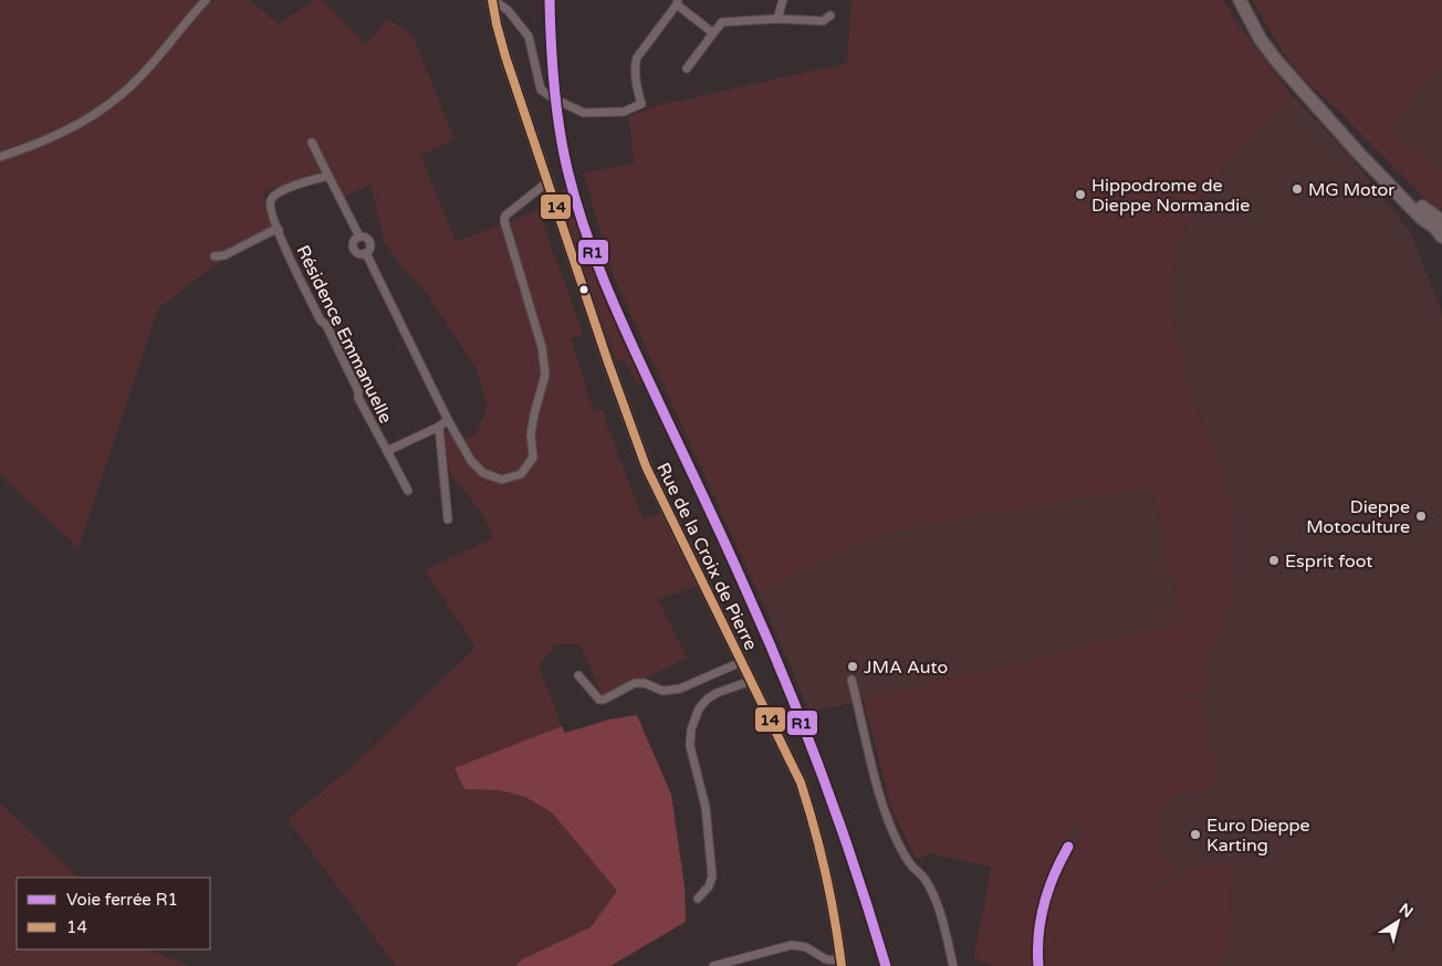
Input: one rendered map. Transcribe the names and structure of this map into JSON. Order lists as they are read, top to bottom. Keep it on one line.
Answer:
{"streets":{"main road":["Rue de la Croix de Pierre"],"street":["Résidence Emmanuelle"]},"places":["MG Motor","Hippodrome de Dieppe Normandie","Dieppe Motoculture","Esprit foot","JMA Auto","Euro Dieppe Karting"],"lines":["rail line R1","transit line 14"],"legend":["Voie ferrée R1","14"],"north":"top right"}
